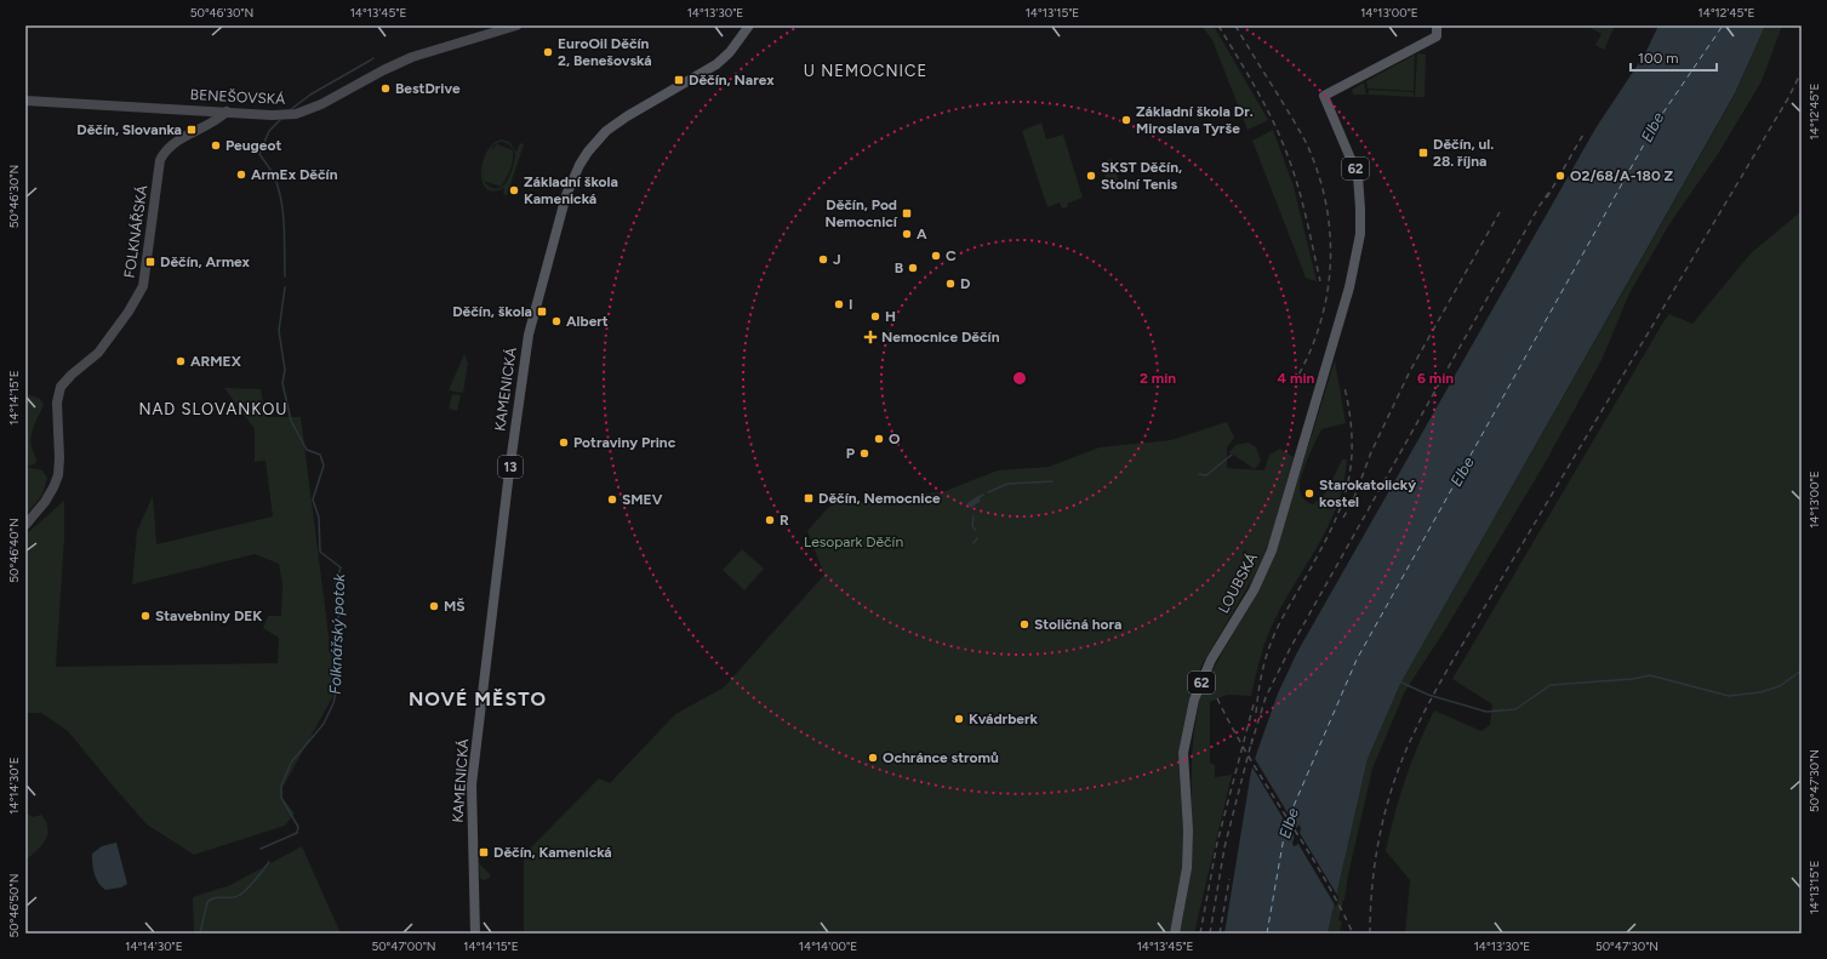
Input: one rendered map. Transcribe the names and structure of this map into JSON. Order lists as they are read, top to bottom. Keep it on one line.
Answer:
{"streets":{"main road":["BENEŠOVSKÁ","62","FOLKNÁŘSKÁ","KAMENICKÁ","13","LOUBSKÁ"]},"crossings":[["BENEŠOVSKÁ","FOLKNÁŘSKÁ"]],"districts":["U NEMOCNICE","NAD SLOVANKOU","NOVÉ MĚSTO"],"water":["Elbe","Folknářský potok"],"parks":["Lesopark Děčín"],"places":{"other":["EuroOil Děčín 2, Benešovská","BestDrive","Základní škola Dr. Miroslava Tyrše","Peugeot","ArmEx Děčín","SKST Děčín, Stolní Tenis","O2/68/A-180 Z","Základní škola Kamenická","A","C","J","B","D","I","H","Albert","ARMEX","O","Potraviny Princ","P","Starokatolický kostel","SMEV","R","MŠ","Stavebniny DEK","Stoličná hora","Kvádrberk","Ochránce stromů"],"transit":["Děčín, Narex","Děčín, Slovanka","Děčín, ul. 28. října","Děčín, Pod Nemocnicí","Děčín, Armex","Děčín, škola","Děčín, Nemocnice","Děčín, Kamenická"],"health":["Nemocnice Děčín"]},"scale_bar":"100 m","coordinates":["50°46'30\"N","14°13'45\"E","14°13'30\"E","14°13'15\"E","14°13'00\"E","14°12'45\"E","14°14'15\"E","50°46'40\"N","50°47'30\"N","14°14'30\"E","50°46'50\"N","50°47'00\"N","14°14'00\"E"],"rings":["2 min","4 min","6 min"]}
